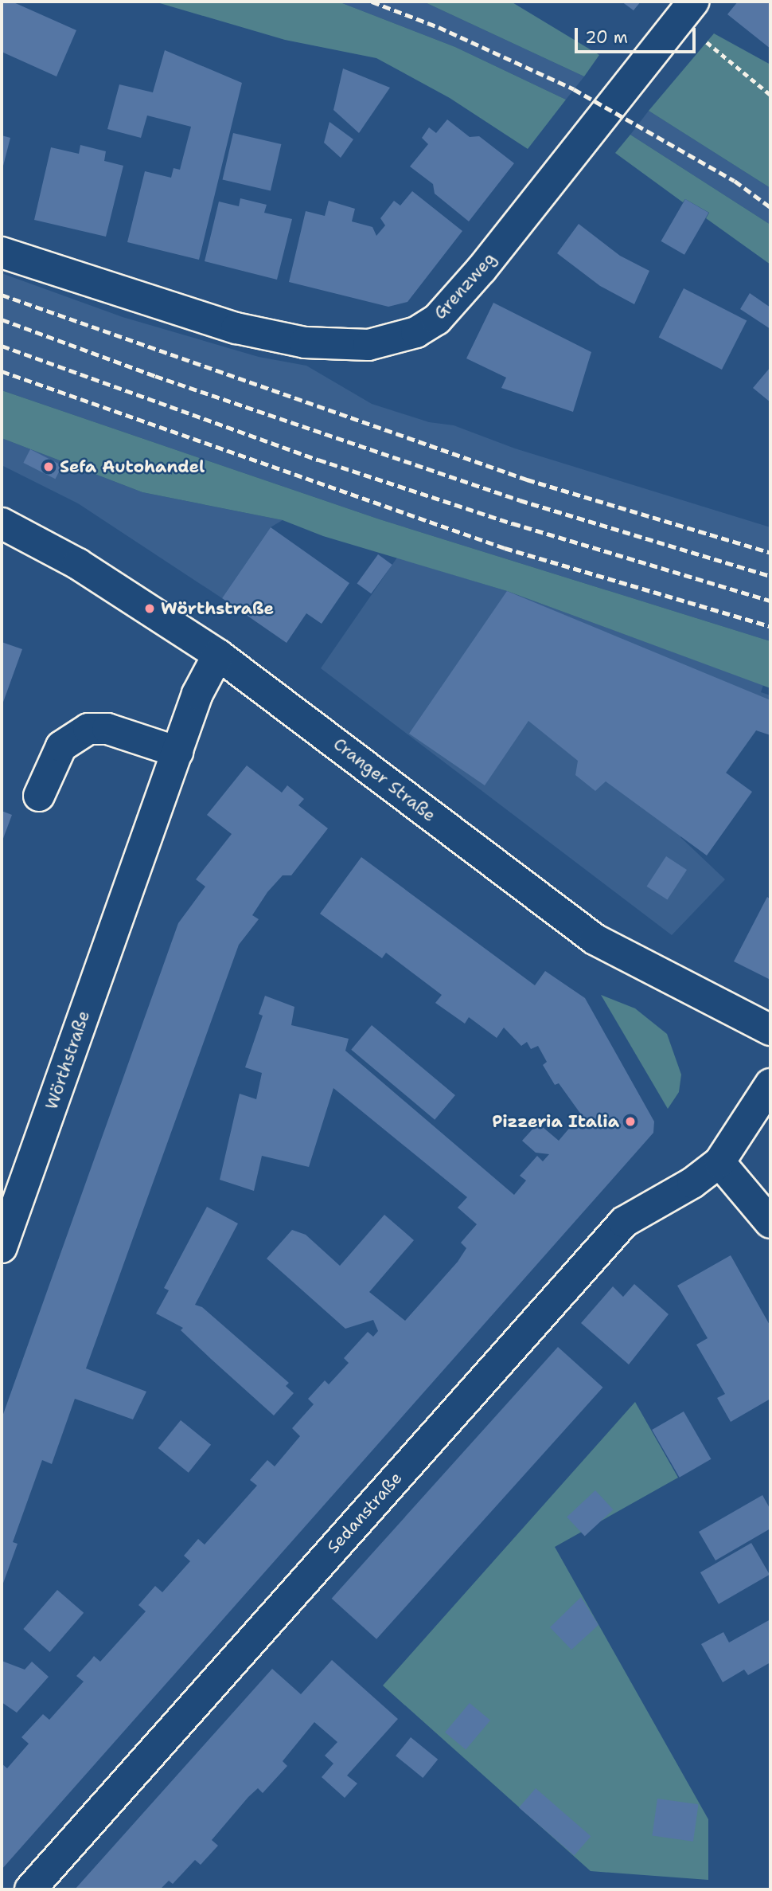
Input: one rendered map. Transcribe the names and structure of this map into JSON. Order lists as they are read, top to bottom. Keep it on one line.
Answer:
{"streets":{"street":["Grenzweg","Cranger Straße","Wörthstraße","Sedanstraße"]},"crossings":[["Cranger Straße","Wörthstraße"]],"places":["Sefa Autohandel","Wörthstraße","Pizzeria Italia"],"scale_bar":"20 m"}
